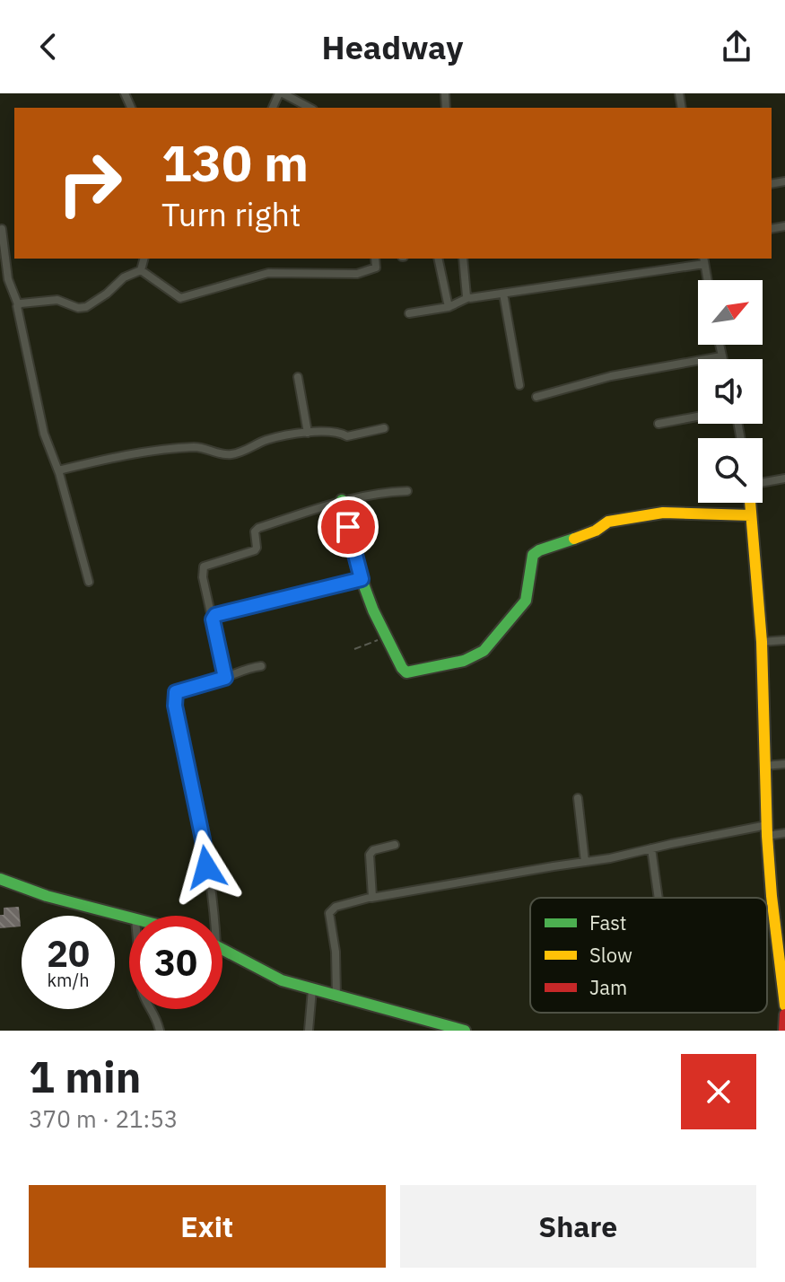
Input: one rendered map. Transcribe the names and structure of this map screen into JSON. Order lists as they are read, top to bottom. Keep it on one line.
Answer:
{"legend":["Fast","Slow","Jam"],"north":"top right","page":{"header":"Headway","turn":["130 m","Turn right"],"speed":"20 km/h","limit":"30","heading":["1 min","370 m · 21:53"],"buttons":["Exit","Share"]}}
